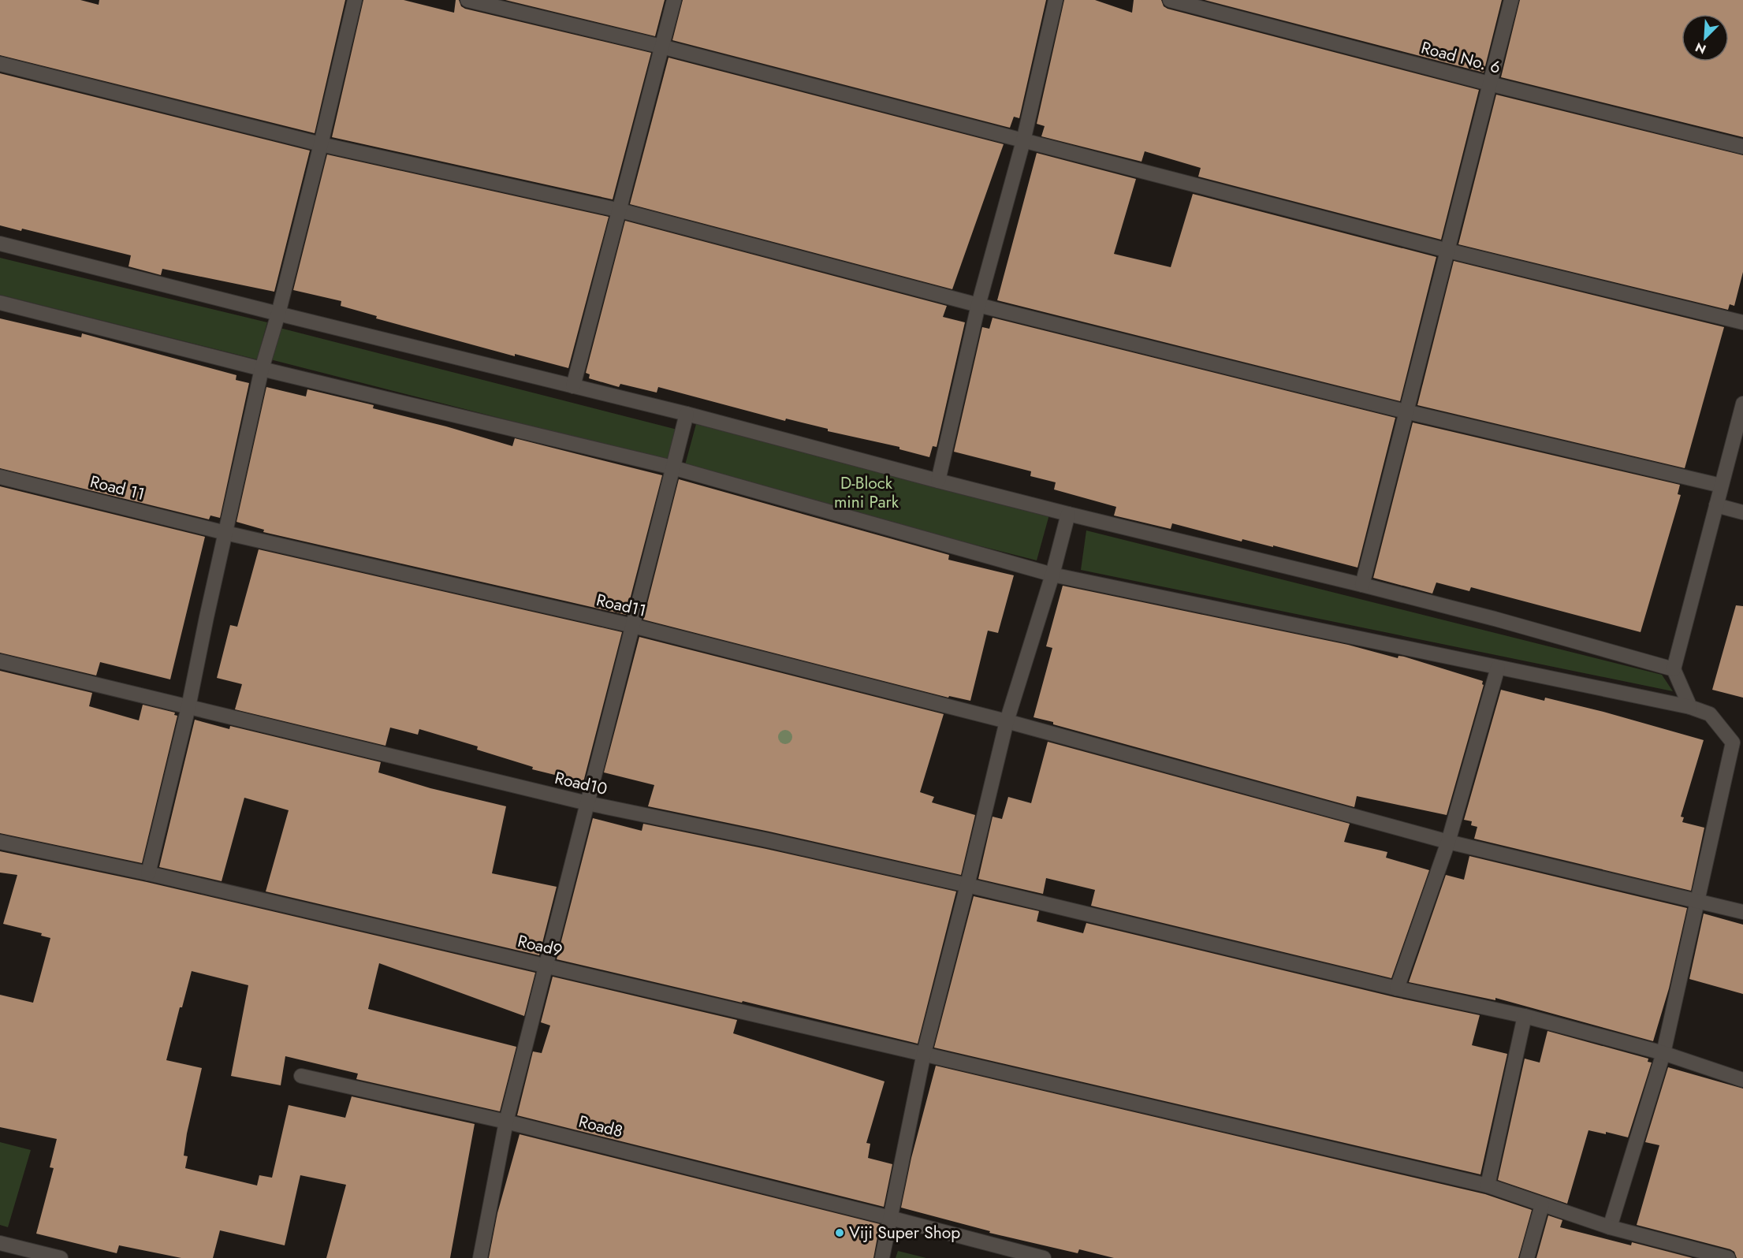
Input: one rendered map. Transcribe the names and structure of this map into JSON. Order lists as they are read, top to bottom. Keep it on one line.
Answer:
{"streets":{"street":["Road No. 6","Road 11","Road11","Road10","Road9","Road8"]},"crossings":[["Road 11","Road11"]],"parks":["D-Block mini Park"],"places":["Viji Super Shop"],"north":"bottom left"}
